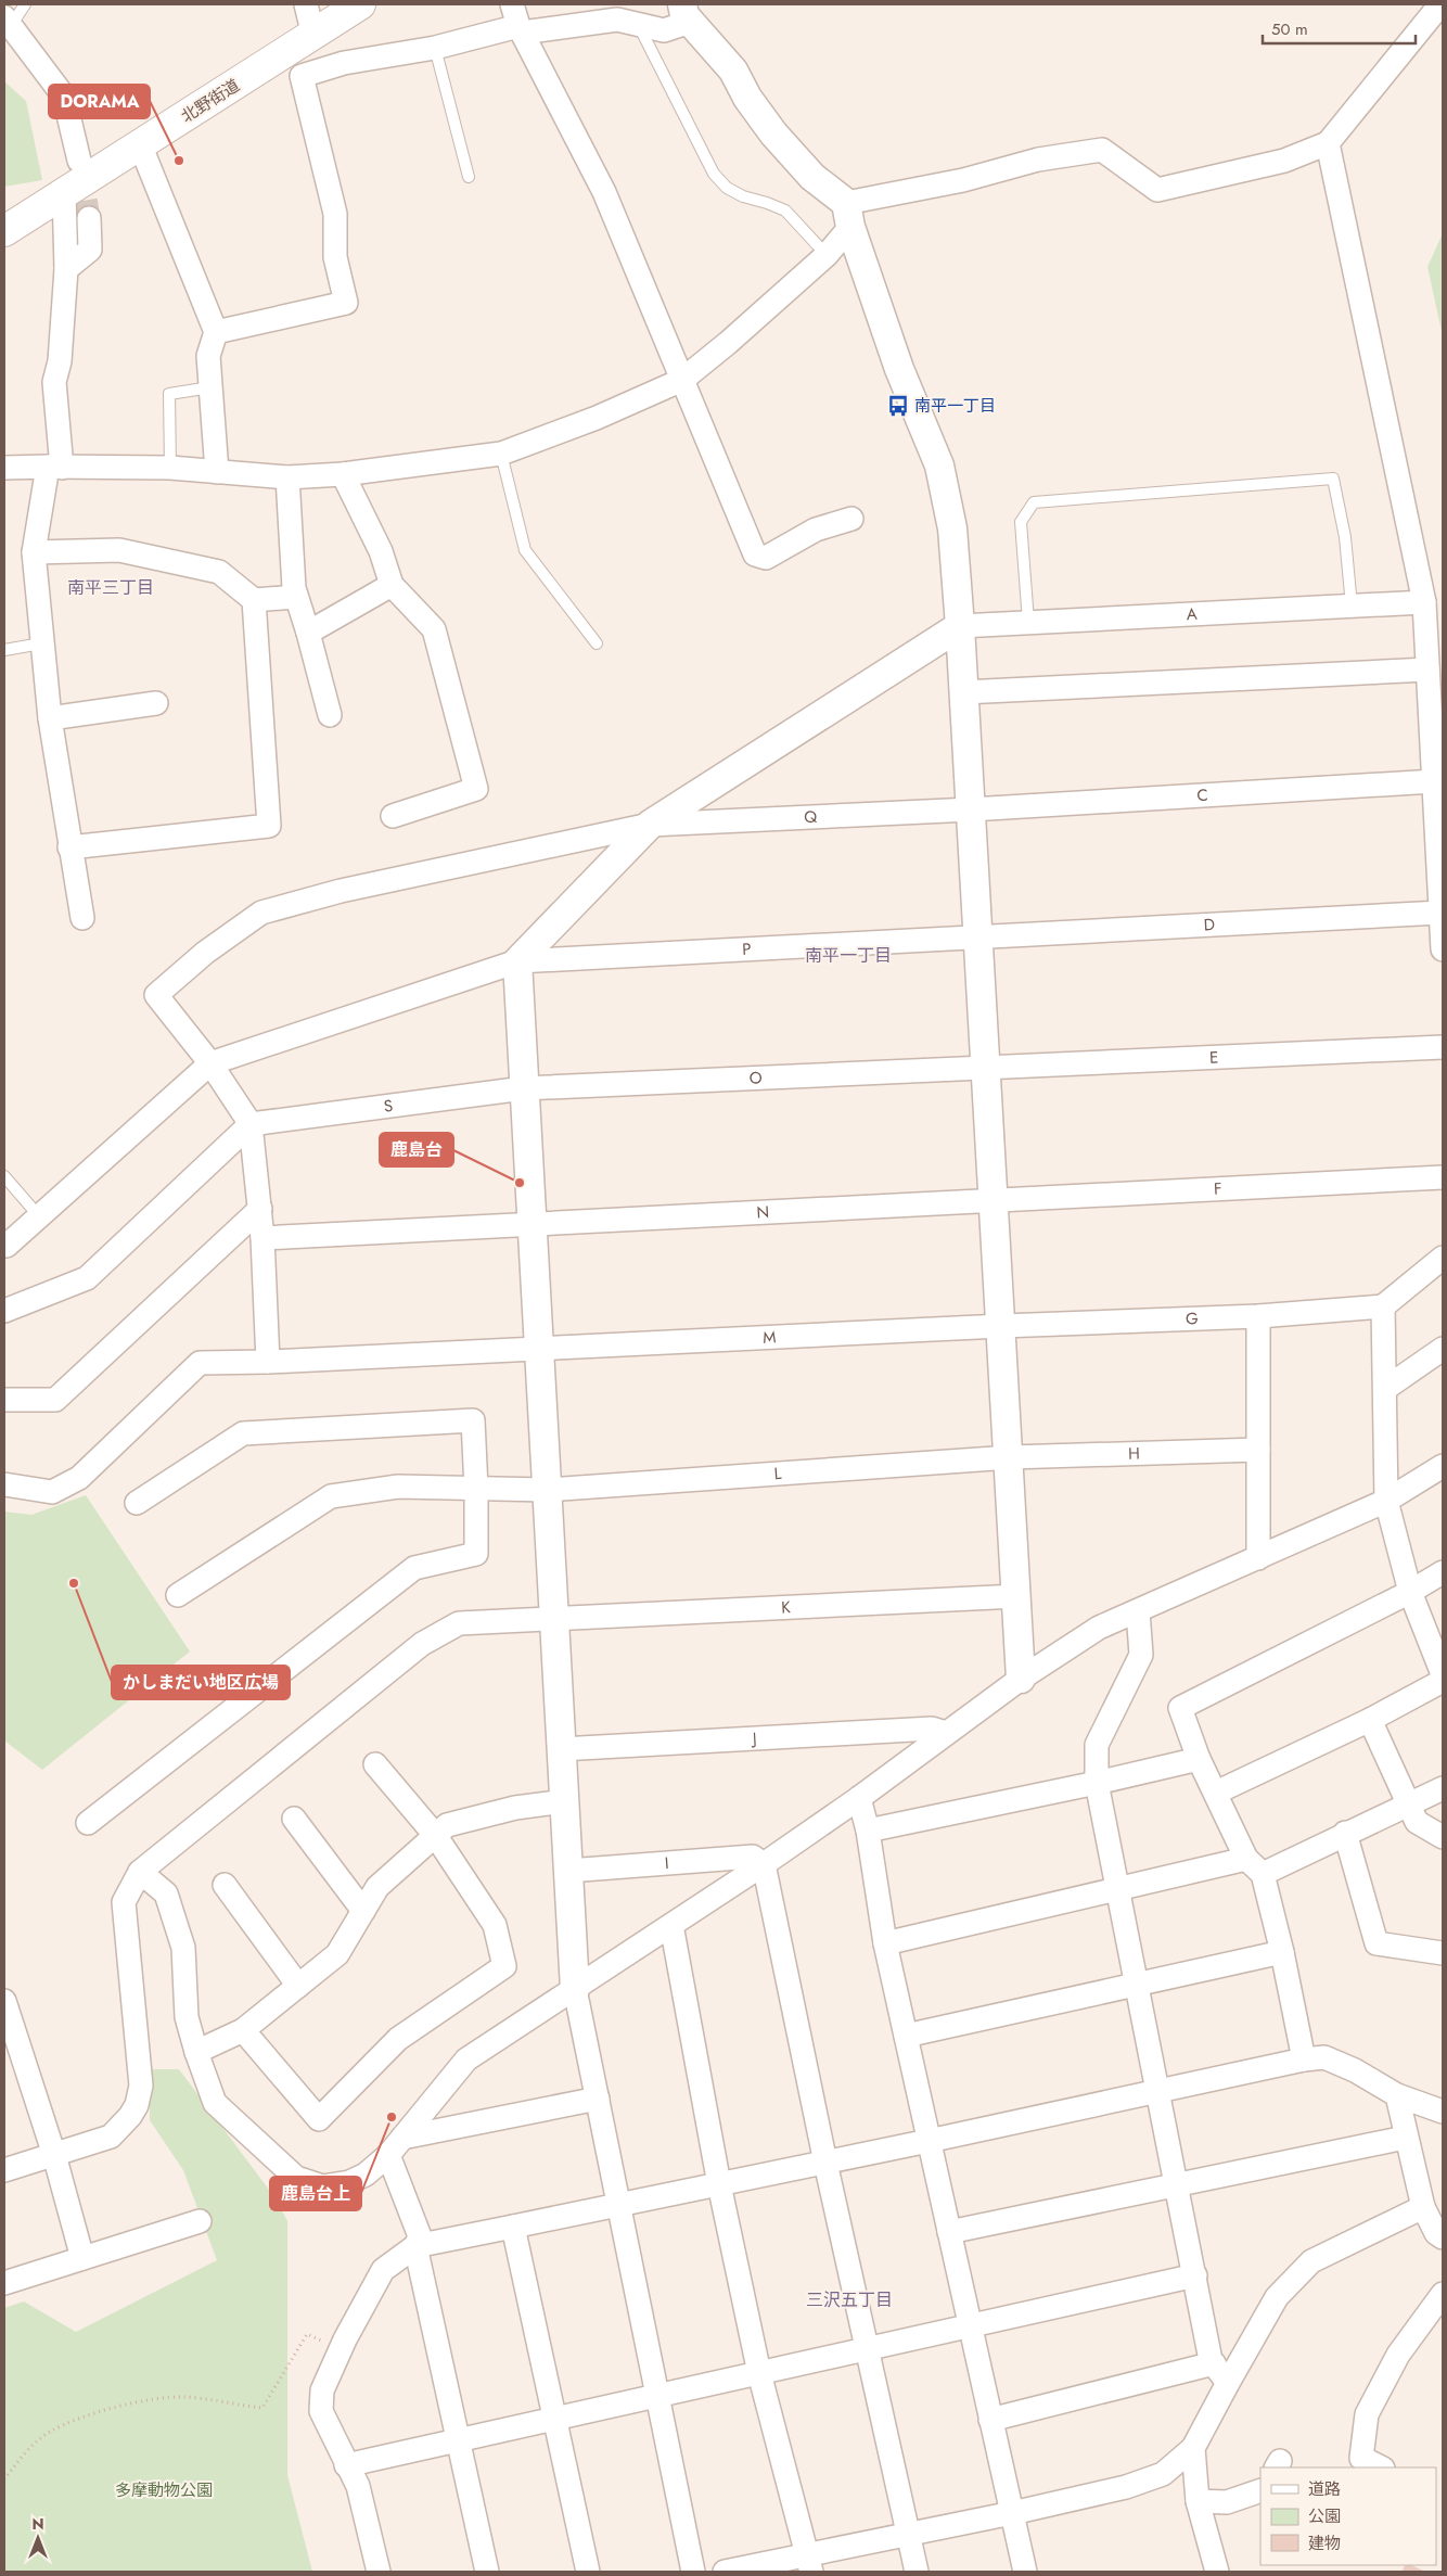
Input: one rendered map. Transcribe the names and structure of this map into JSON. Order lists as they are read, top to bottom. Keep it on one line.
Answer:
{"streets":{"main road":["北野街道"],"street":["A","C","Q","D","P","E","O","S","F","N","G","M","H","L","K","J","I"]},"crossings":[["C","Q"],["Q","P"],["D","P"],["E","O"],["O","S"],["F","N"],["G","M"],["H","L"]],"districts":["南平三丁目","南平一丁目","三沢五丁目"],"parks":["多摩動物公園"],"places":{"other":["DORAMA","鹿島台","かしまだい地区広場","鹿島台上"],"bus stop":["南平一丁目"]},"legend":["道路","公園","建物"],"scale_bar":"50 m","north":"top"}
